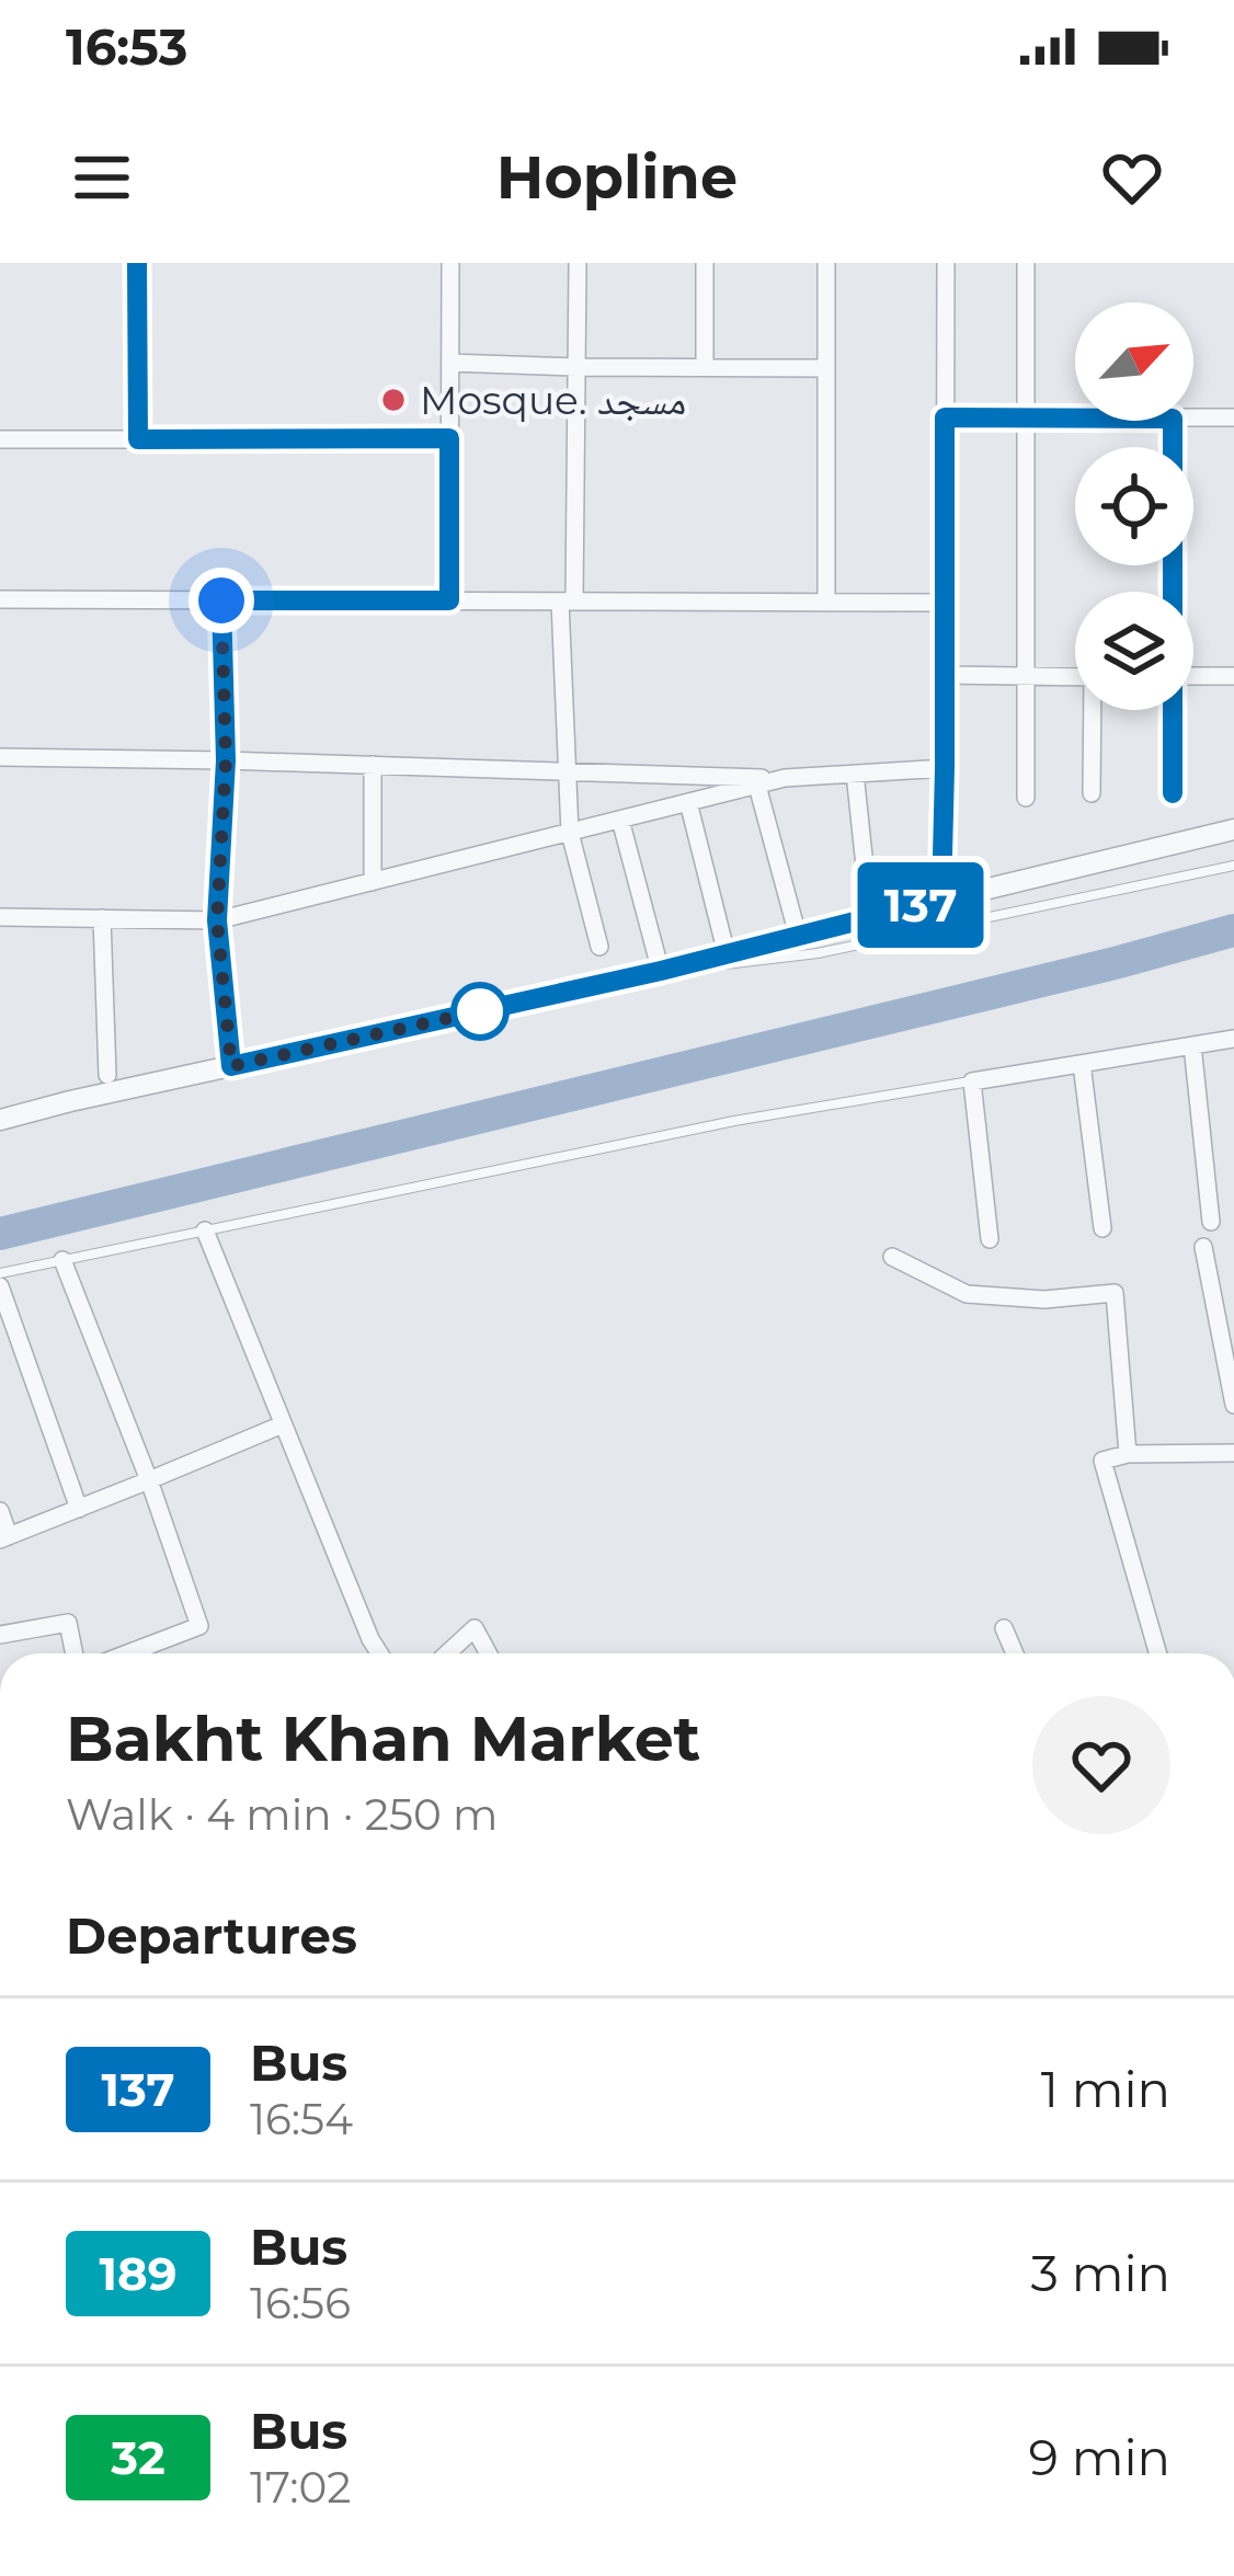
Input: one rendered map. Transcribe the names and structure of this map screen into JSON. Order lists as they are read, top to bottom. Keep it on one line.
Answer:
{"places":["Mosque. مسجد"],"lines":["bus line 137"],"north":"top right","page":{"status":"16:53","header":"Hopline","on_map":"137","heading":[["Bakht Khan Market","Walk · 4 min · 250 m"],"Departures"],"list":[{"mark":"137","name":"Bus","note":"16:54","value":"1 min"},{"mark":"189","name":"Bus","note":"16:56","value":"3 min"},{"mark":"32","name":"Bus","note":"17:02","value":"9 min"}]}}
